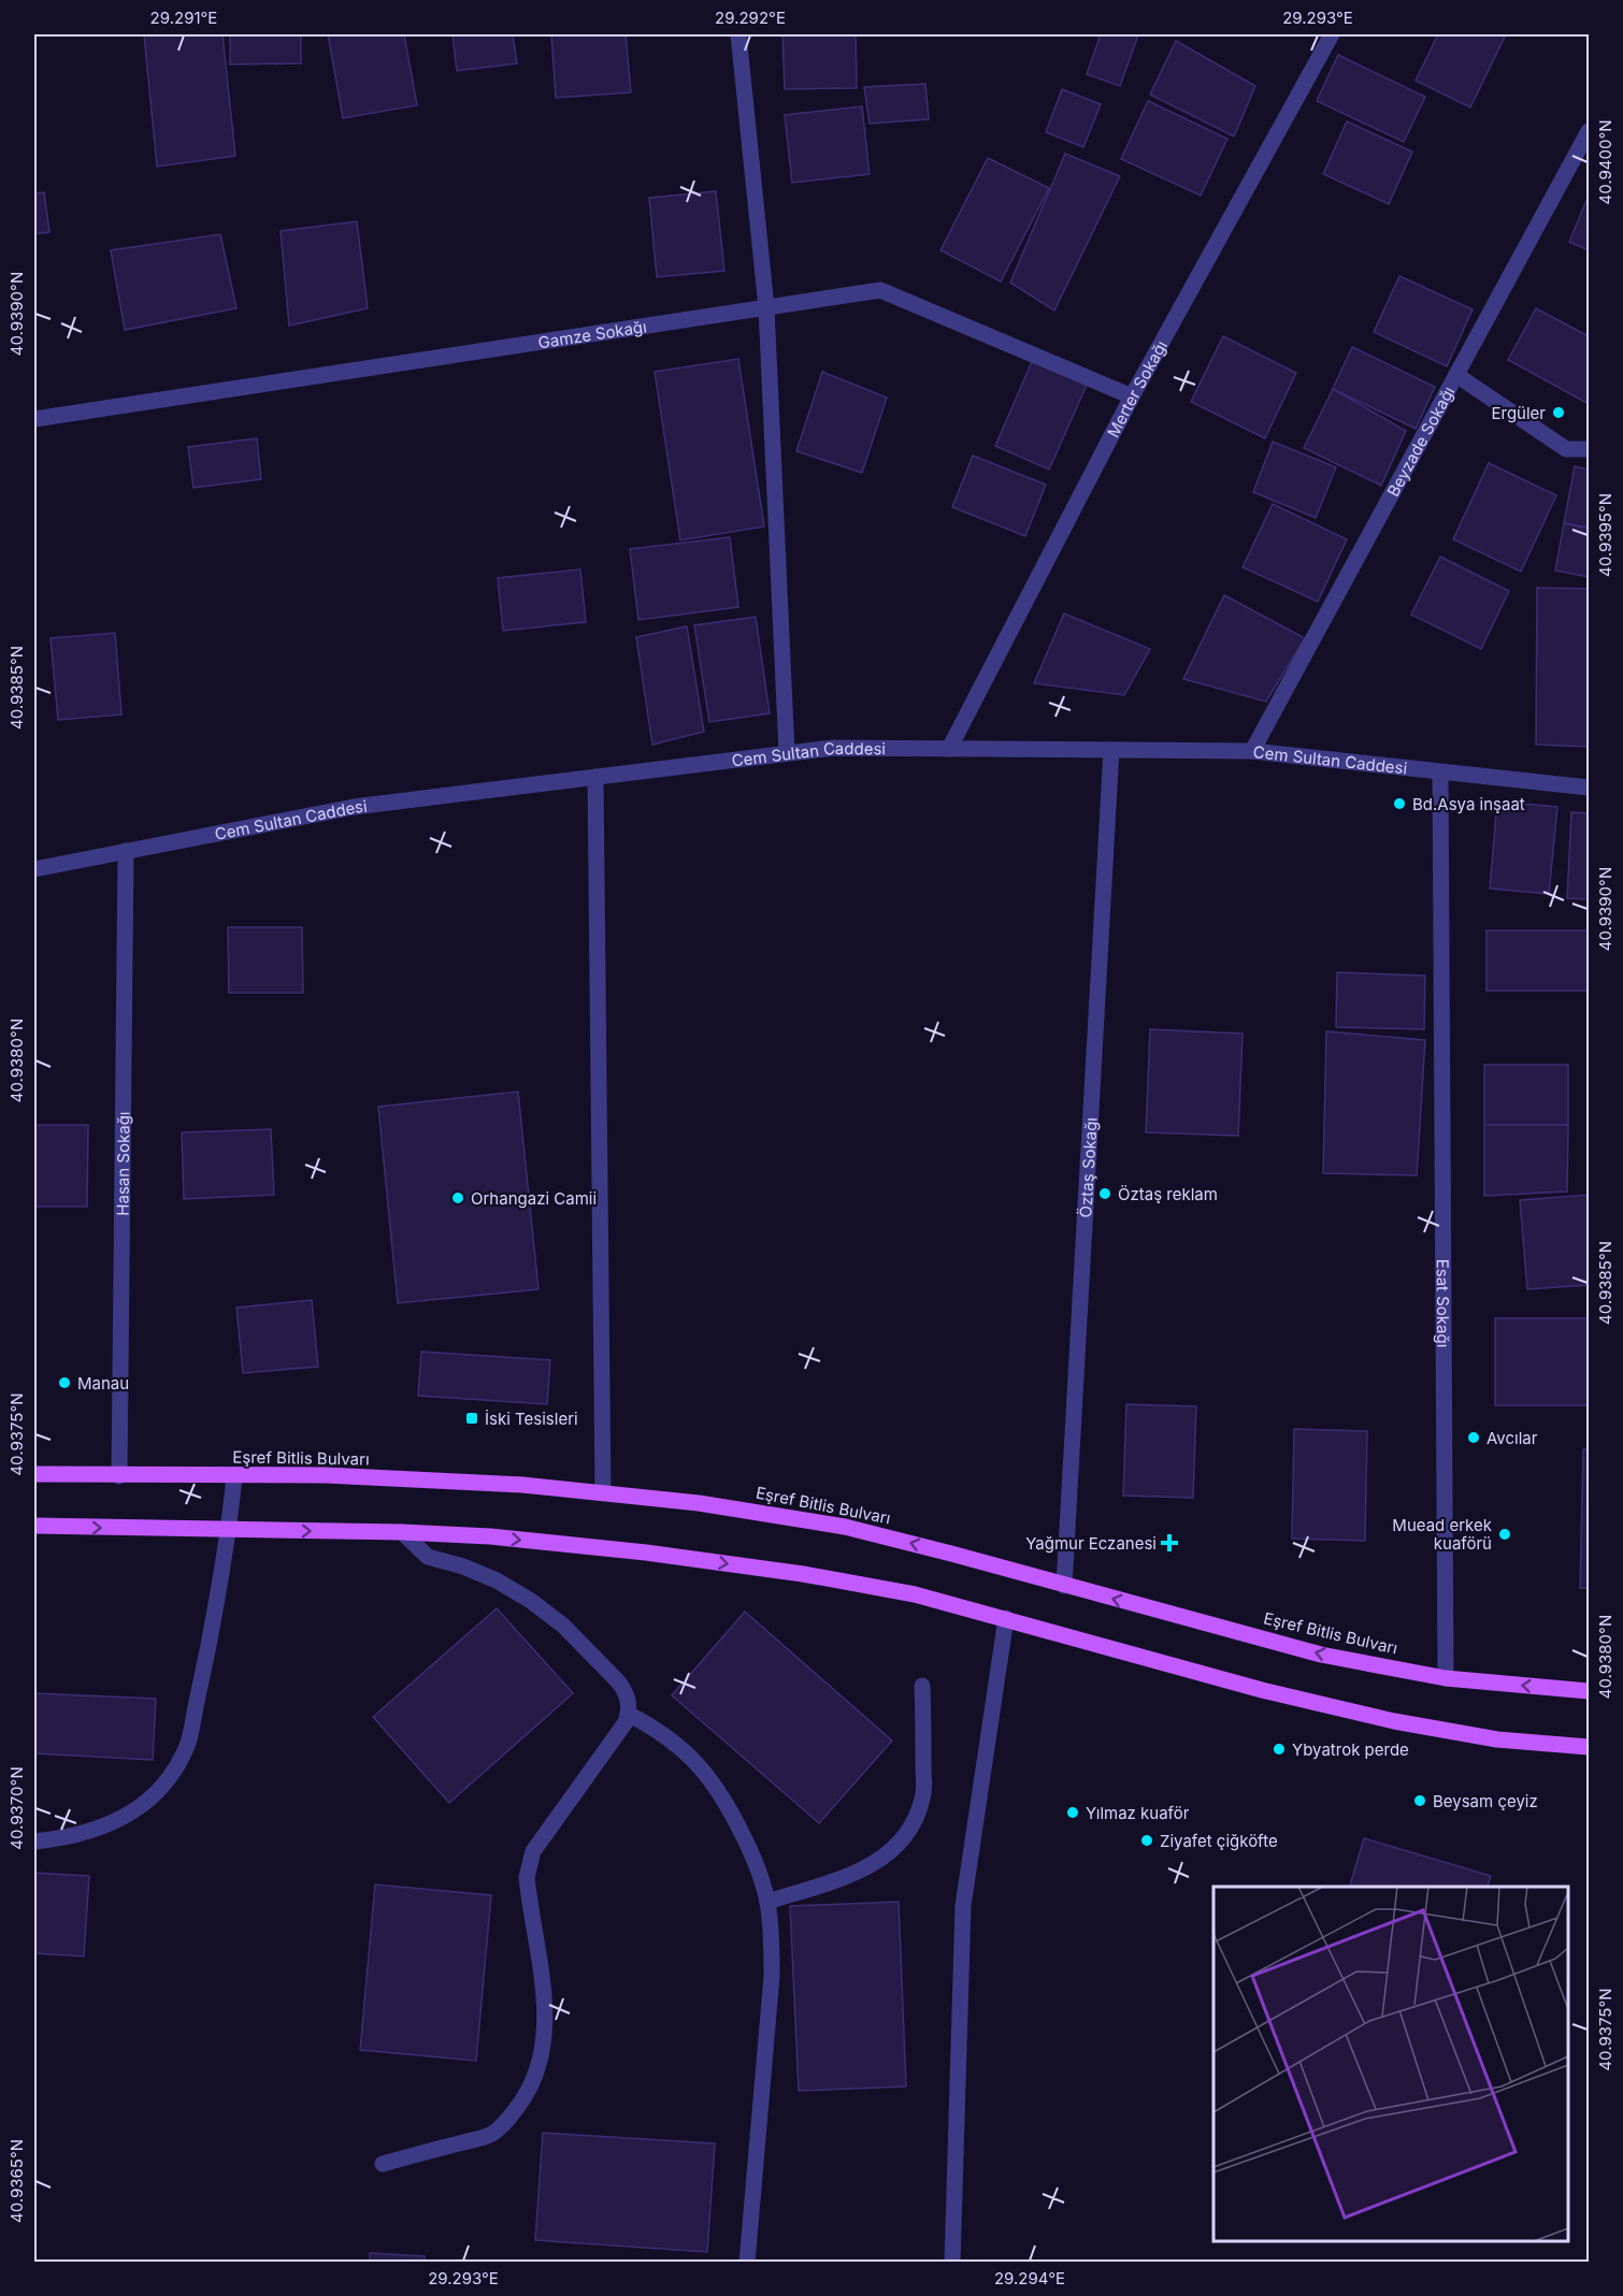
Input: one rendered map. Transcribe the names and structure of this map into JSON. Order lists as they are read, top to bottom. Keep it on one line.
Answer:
{"streets":{"main road":["Eşref Bitlis Bulvarı"],"street":["Gamze Sokağı","Merter Sokağı","Beyzade Sokağı","Cem Sultan Caddesi","Hasan Sokağı","Öztaş Sokağı","Esat Sokağı"]},"crossings":[["Gamze Sokağı","Merter Sokağı"],["Merter Sokağı","Cem Sultan Caddesi"],["Beyzade Sokağı","Cem Sultan Caddesi"],["Cem Sultan Caddesi","Hasan Sokağı"],["Cem Sultan Caddesi","Öztaş Sokağı"],["Cem Sultan Caddesi","Esat Sokağı"],["Hasan Sokağı","Eşref Bitlis Bulvarı"],["Öztaş Sokağı","Eşref Bitlis Bulvarı"],["Esat Sokağı","Eşref Bitlis Bulvarı"]],"places":{"other":["Ergüler","Bd.Asya inşaat","Öztaş reklam","Orhangazi Camii","Manau","Avcılar","Muead erkek kuaförü","Ybyatrok perde","Beysam çeyiz","Yılmaz kuaför","Ziyafet çiğköfte"],"transit":["İski Tesisleri"],"health":["Yağmur Eczanesi"]},"coordinates":["29.291°E","29.292°E","29.293°E","40.9400°N","40.9390°N","40.9395°N","40.9385°N","40.9380°N","40.9375°N","40.9370°N","40.9365°N","29.294°E"]}
